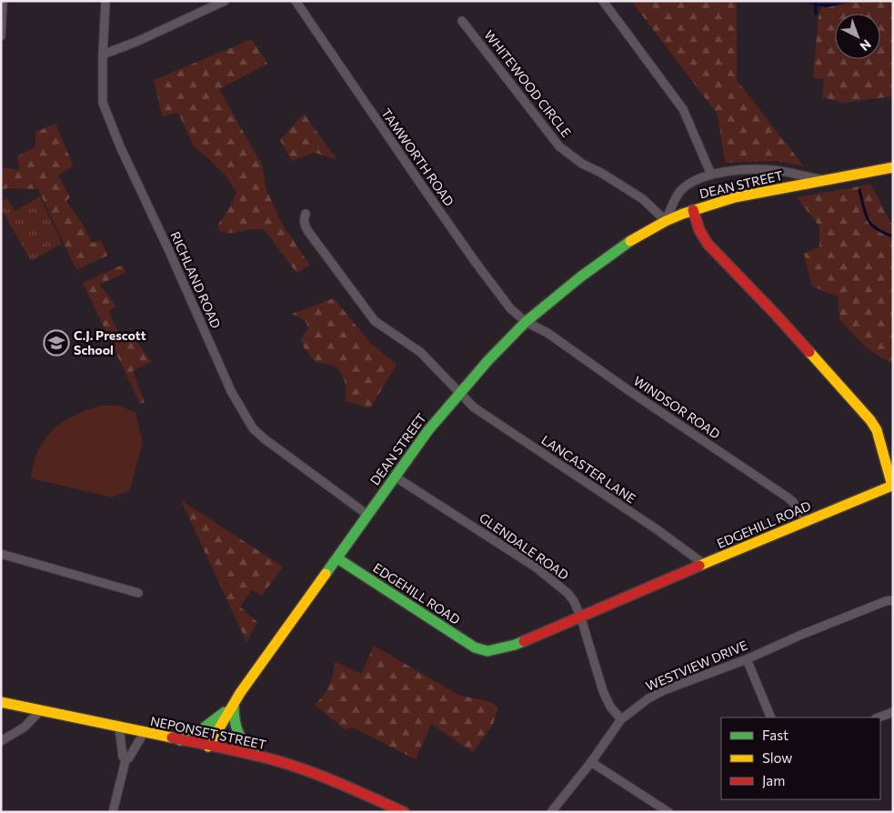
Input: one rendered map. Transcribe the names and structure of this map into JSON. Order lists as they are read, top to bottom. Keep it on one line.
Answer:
{"streets":{"main road":["DEAN STREET","EDGEHILL ROAD","NEPONSET STREET"],"street":["WHITEWOOD CIRCLE","TAMWORTH ROAD","RICHLAND ROAD","WINDSOR ROAD","LANCASTER LANE","GLENDALE ROAD","WESTVIEW DRIVE"]},"crossings":[["WHITEWOOD CIRCLE","DEAN STREET"],["TAMWORTH ROAD","DEAN STREET"],["TAMWORTH ROAD","WINDSOR ROAD"],["DEAN STREET","RICHLAND ROAD"],["DEAN STREET","WINDSOR ROAD"],["DEAN STREET","LANCASTER LANE"],["DEAN STREET","EDGEHILL ROAD"],["DEAN STREET","GLENDALE ROAD"],["DEAN STREET","NEPONSET STREET"],["WINDSOR ROAD","EDGEHILL ROAD"],["LANCASTER LANE","EDGEHILL ROAD"],["EDGEHILL ROAD","GLENDALE ROAD"],["GLENDALE ROAD","WESTVIEW DRIVE"]],"places":{"school or university":["C.J. Prescott School"]},"legend":["Fast","Slow","Jam"],"north":"bottom right"}
